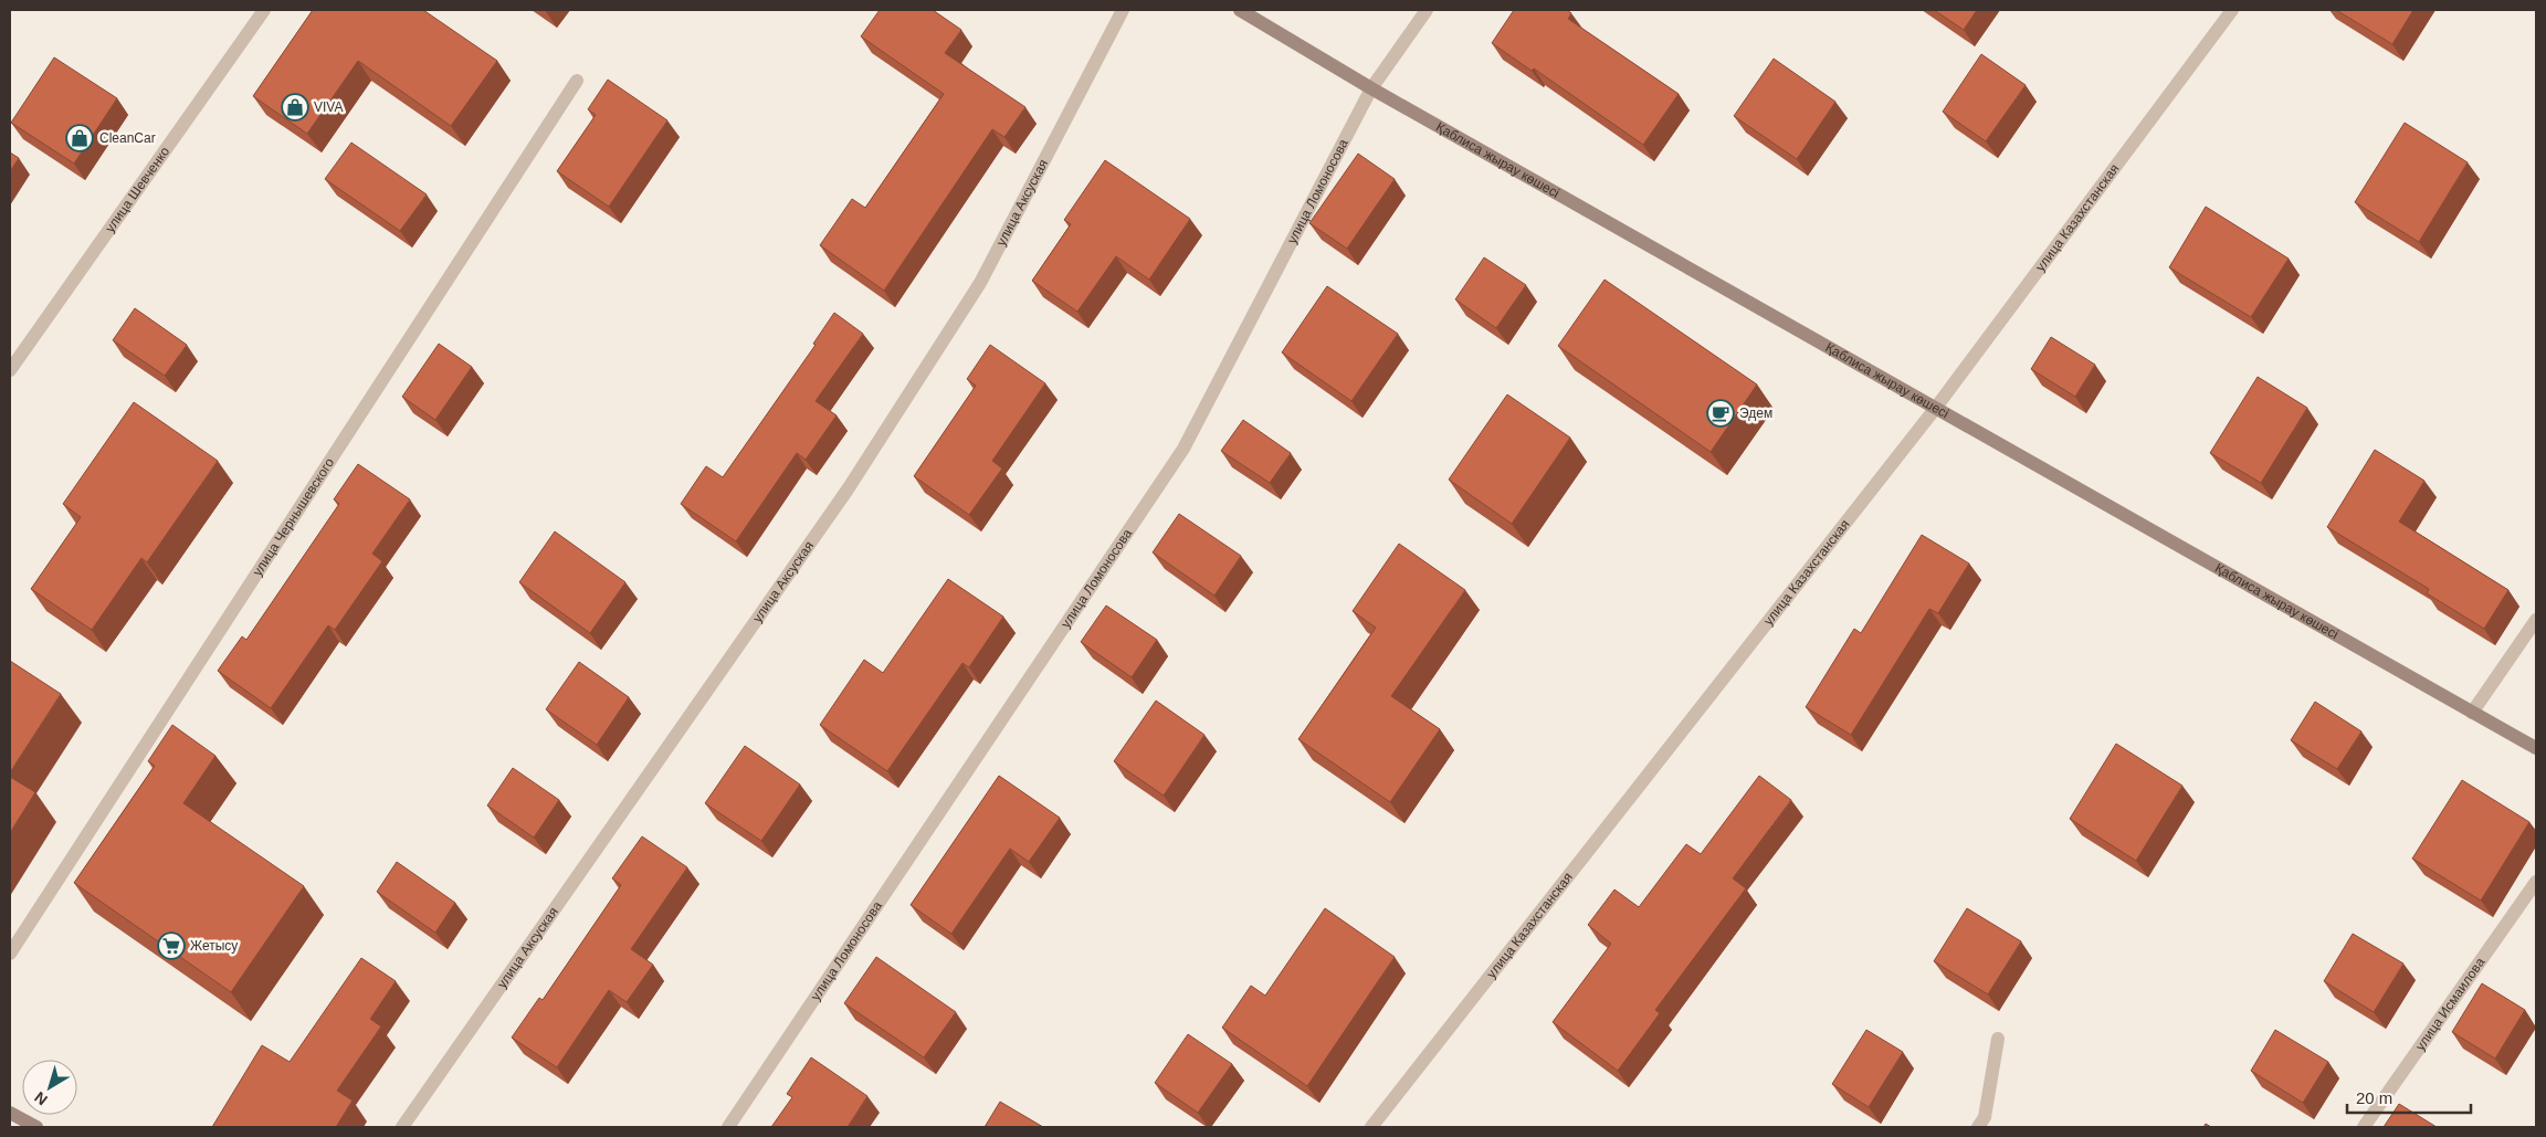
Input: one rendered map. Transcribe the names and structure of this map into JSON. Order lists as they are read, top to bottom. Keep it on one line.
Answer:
{"streets":{"street":["Қаблиса жырау көшесі","улица Шевченко","улица Ломоносова","улица Аксуская","улица Казахстанская","улица Чернышевского","улица Исмаилова"]},"crossings":[["Қаблиса жырау көшесі","улица Ломоносова"],["Қаблиса жырау көшесі","улица Казахстанская"]],"places":{"shop":["VIVA","CleanCar"],"cafe":["Эдем"],"supermarket":["Жетысу"]},"scale_bar":"20 m","north":"bottom left"}
